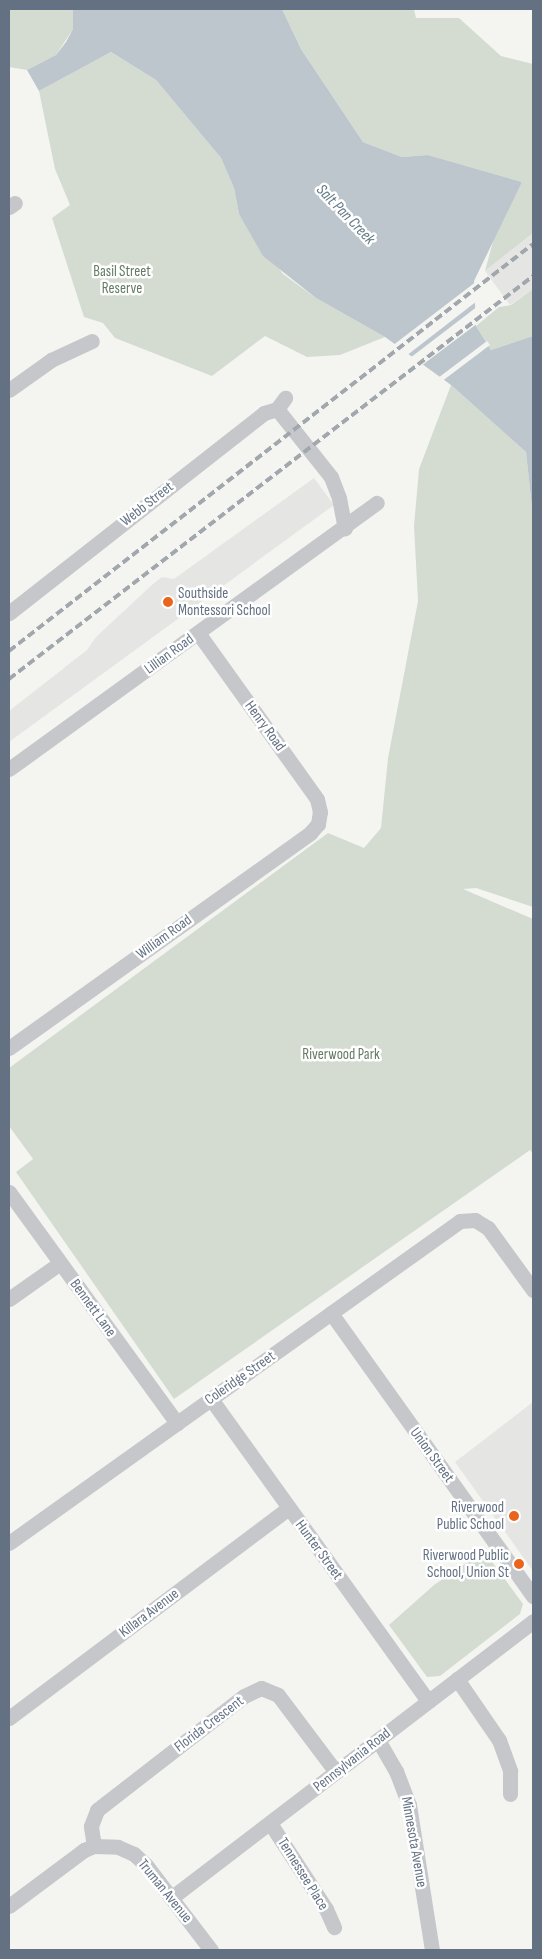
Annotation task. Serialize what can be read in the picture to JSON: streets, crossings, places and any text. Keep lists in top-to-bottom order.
{
  "streets": {
    "street": [
      "Webb Street",
      "Lillian Road",
      "Henry Road",
      "William Road",
      "Bennett Lane",
      "Coleridge Street",
      "Union Street",
      "Hunter Street",
      "Killara Avenue",
      "Florida Crescent",
      "Pennsylvania Road",
      "Minnesota Avenue",
      "Tennessee Place",
      "Truman Avenue"
    ]
  },
  "crossings": [
    ["Webb Street", "Lillian Road"],
    ["Lillian Road", "Henry Road"],
    ["Henry Road", "William Road"],
    ["Bennett Lane", "Coleridge Street"],
    ["Coleridge Street", "Union Street"],
    ["Coleridge Street", "Hunter Street"],
    ["Hunter Street", "Killara Avenue"],
    ["Hunter Street", "Pennsylvania Road"],
    ["Florida Crescent", "Pennsylvania Road"],
    ["Florida Crescent", "Truman Avenue"],
    ["Pennsylvania Road", "Minnesota Avenue"],
    ["Pennsylvania Road", "Tennessee Place"],
    ["Pennsylvania Road", "Truman Avenue"]
  ],
  "water": ["Salt Pan Creek"],
  "parks": ["Basil Street Reserve", "Riverwood Park"],
  "places": ["Southside Montessori School", "Riverwood Public School", "Riverwood Public School, Union St"]
}
